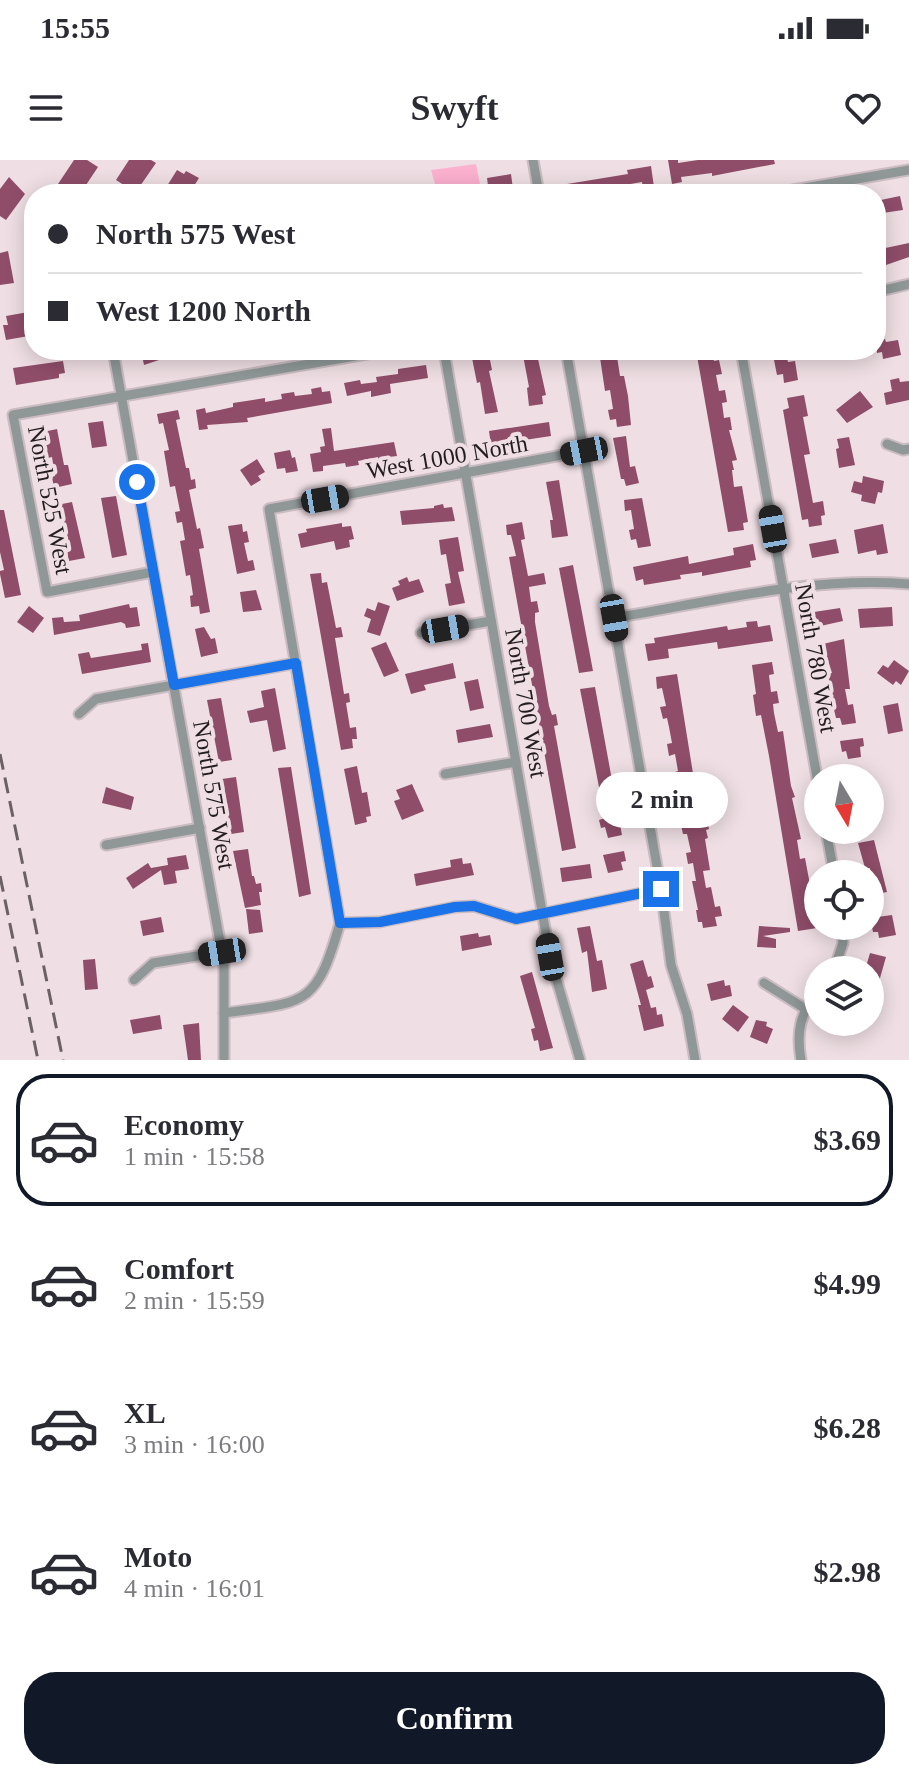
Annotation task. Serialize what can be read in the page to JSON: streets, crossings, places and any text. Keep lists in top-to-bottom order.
{
  "streets": {
    "street": [
      "West 1000 North",
      "North 525 West",
      "North 780 West",
      "North 700 West",
      "North 575 West"
    ]
  },
  "crossings": [
    ["West 1000 North", "North 700 West"],
    ["North 525 West", "North 575 West"]
  ],
  "north": "bottom",
  "page": {
    "status": "15:55",
    "header": "Swyft",
    "banner": ["North 575 West", "West 1200 North"],
    "bubble": "2 min",
    "list": [
      {
        "name": "Economy",
        "note": "1 min · 15:58",
        "value": "$3.69"
      },
      {
        "name": "Comfort",
        "note": "2 min · 15:59",
        "value": "$4.99"
      },
      {
        "name": "XL",
        "note": "3 min · 16:00",
        "value": "$6.28"
      },
      {
        "name": "Moto",
        "note": "4 min · 16:01",
        "value": "$2.98"
      }
    ],
    "buttons": "Confirm"
  }
}
